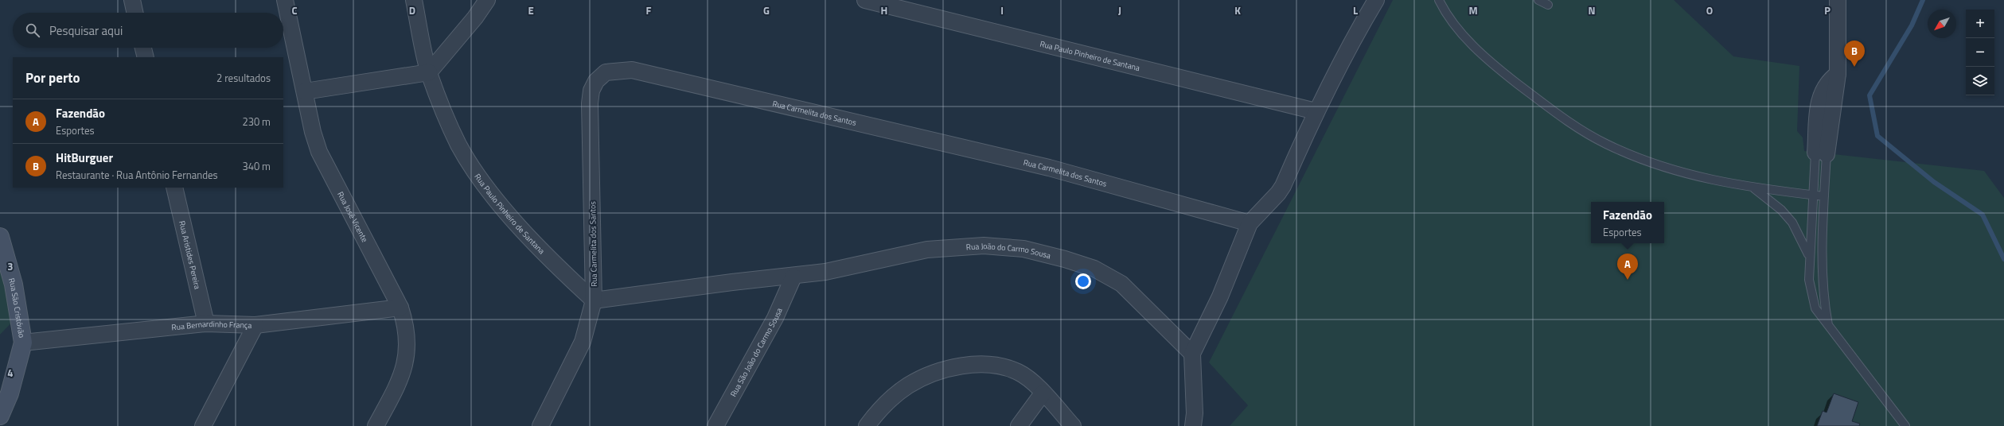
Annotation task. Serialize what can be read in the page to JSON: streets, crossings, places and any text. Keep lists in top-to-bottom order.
{
  "streets": {
    "main road": ["Rua São Cristóvão"],
    "street": [
      "Rua Paulo Pinheiro de Santana",
      "Rua Carmelita dos Santos",
      "Rua José Vicente",
      "Rua João do Carmo Sousa",
      "Rua Aristides Pereira",
      "Rua Bernardinho França",
      "Rua São João do Carmo Sousa"
    ]
  },
  "crossings": [
    ["Rua Paulo Pinheiro de Santana", "Rua Carmelita dos Santos"],
    ["Rua Paulo Pinheiro de Santana", "Rua João do Carmo Sousa"],
    ["Rua Carmelita dos Santos", "Rua João do Carmo Sousa"],
    ["Rua José Vicente", "Rua Bernardinho França"],
    ["Rua João do Carmo Sousa", "Rua São João do Carmo Sousa"],
    ["Rua Aristides Pereira", "Rua Bernardinho França"],
    ["Rua São Cristóvão", "Rua Bernardinho França"]
  ],
  "north": "bottom left",
  "page": {
    "map_buttons": ["+", "−"],
    "search": "Pesquisar aqui",
    "pins": ["B", "A"],
    "heading": ["Por perto", "2 resultados"],
    "list": [
      {
        "mark": "A",
        "name": "Fazendão",
        "note": "Esportes",
        "value": "230 m"
      },
      {
        "mark": "B",
        "name": "HitBurguer",
        "note": "Restaurante · Rua Antônio Fernandes",
        "value": "340 m"
      }
    ],
    "popup": ["Fazendão", "Esportes"]
  },
  "grid": {
    "columns": [
      "C",
      "D",
      "E",
      "F",
      "G",
      "H",
      "I",
      "J",
      "K",
      "L",
      "M",
      "N",
      "O",
      "P"
    ],
    "rows": ["3", "4"]
  }
}
